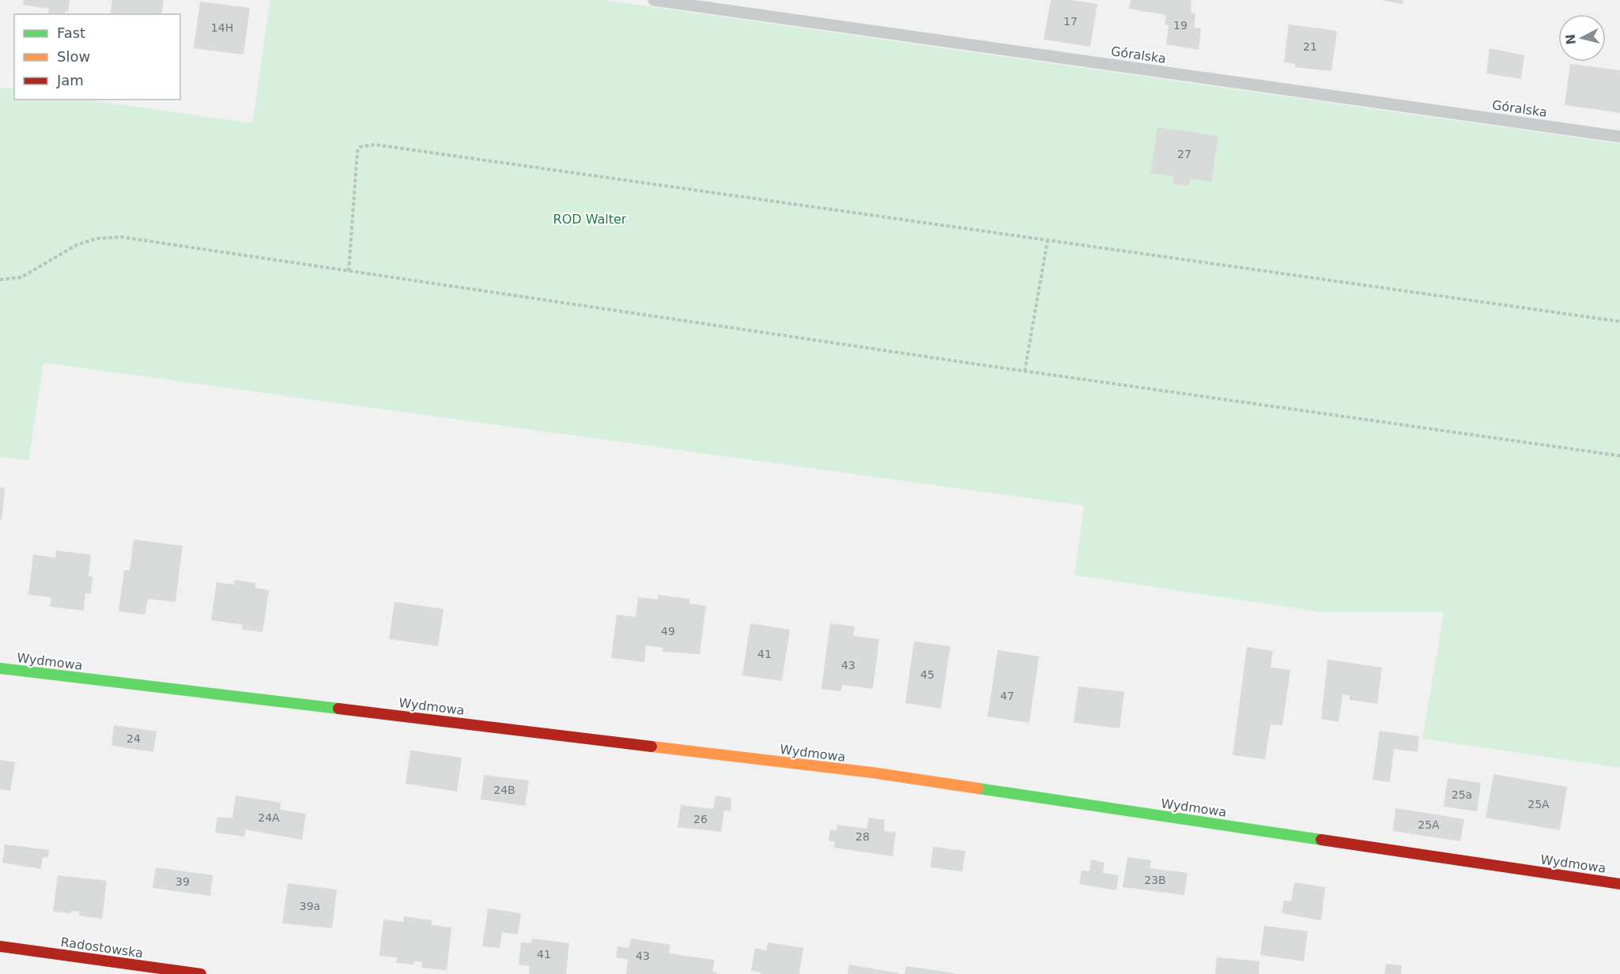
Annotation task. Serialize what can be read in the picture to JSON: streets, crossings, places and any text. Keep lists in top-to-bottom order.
{
  "streets": {
    "street": ["Wydmowa", "Radostowska"],
    "lane": ["Góralska"]
  },
  "parks": ["ROD Walter"],
  "house_numbers": [
    "17",
    "19",
    "14H",
    "21",
    "27",
    "49",
    "41",
    "43",
    "45",
    "47",
    "24",
    "24B",
    "25a",
    "25A",
    "24A",
    "26",
    "25A",
    "28",
    "23B",
    "39",
    "39a",
    "41",
    "43"
  ],
  "legend": ["Fast", "Slow", "Jam"],
  "north": "left"
}
